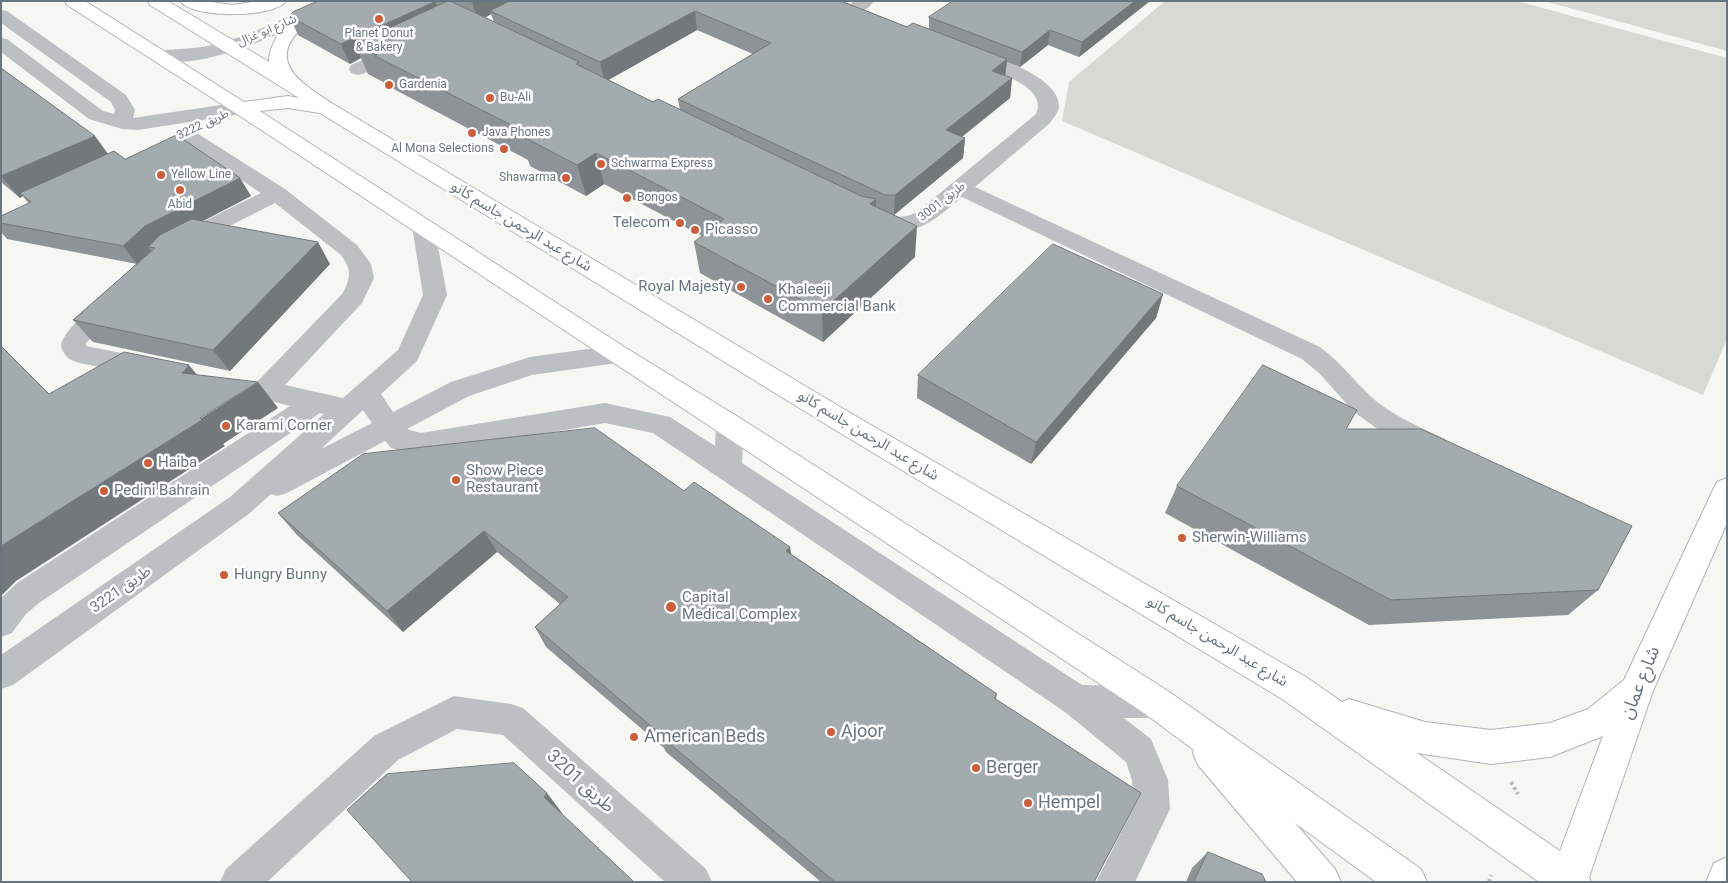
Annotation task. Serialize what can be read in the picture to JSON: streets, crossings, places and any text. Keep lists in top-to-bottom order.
{
  "streets": {
    "main road": ["شارع عبد الرحمن جاسم كانو", "شارع عمان"],
    "street": [
      "شارع ابو غزال",
      "طريق 3222",
      "طريق 3001",
      "طريق 3221",
      "طريق 3201"
    ]
  },
  "crossings": [
    ["شارع ابو غزال", "شارع عبد الرحمن جاسم كانو"],
    ["شارع عبد الرحمن جاسم كانو", "شارع عمان"]
  ],
  "places": [
    "Planet Donut & Bakery",
    "Gardenia",
    "Bu-Ali",
    "Java Phones",
    "Al Mona Selections",
    "Schwarma Express",
    "Yellow Line",
    "Shawarma",
    "Abid",
    "Bongos",
    "Telecom",
    "Picasso",
    "Royal Majesty",
    "Khaleeji Commercial Bank",
    "Karami Corner",
    "Haiba",
    "Show Piece Restaurant",
    "Pedini Bahrain",
    "Sherwin-Williams",
    "Hungry Bunny",
    "Capital Medical Complex",
    "Ajoor",
    "American Beds",
    "Berger",
    "Hempel"
  ]
}
